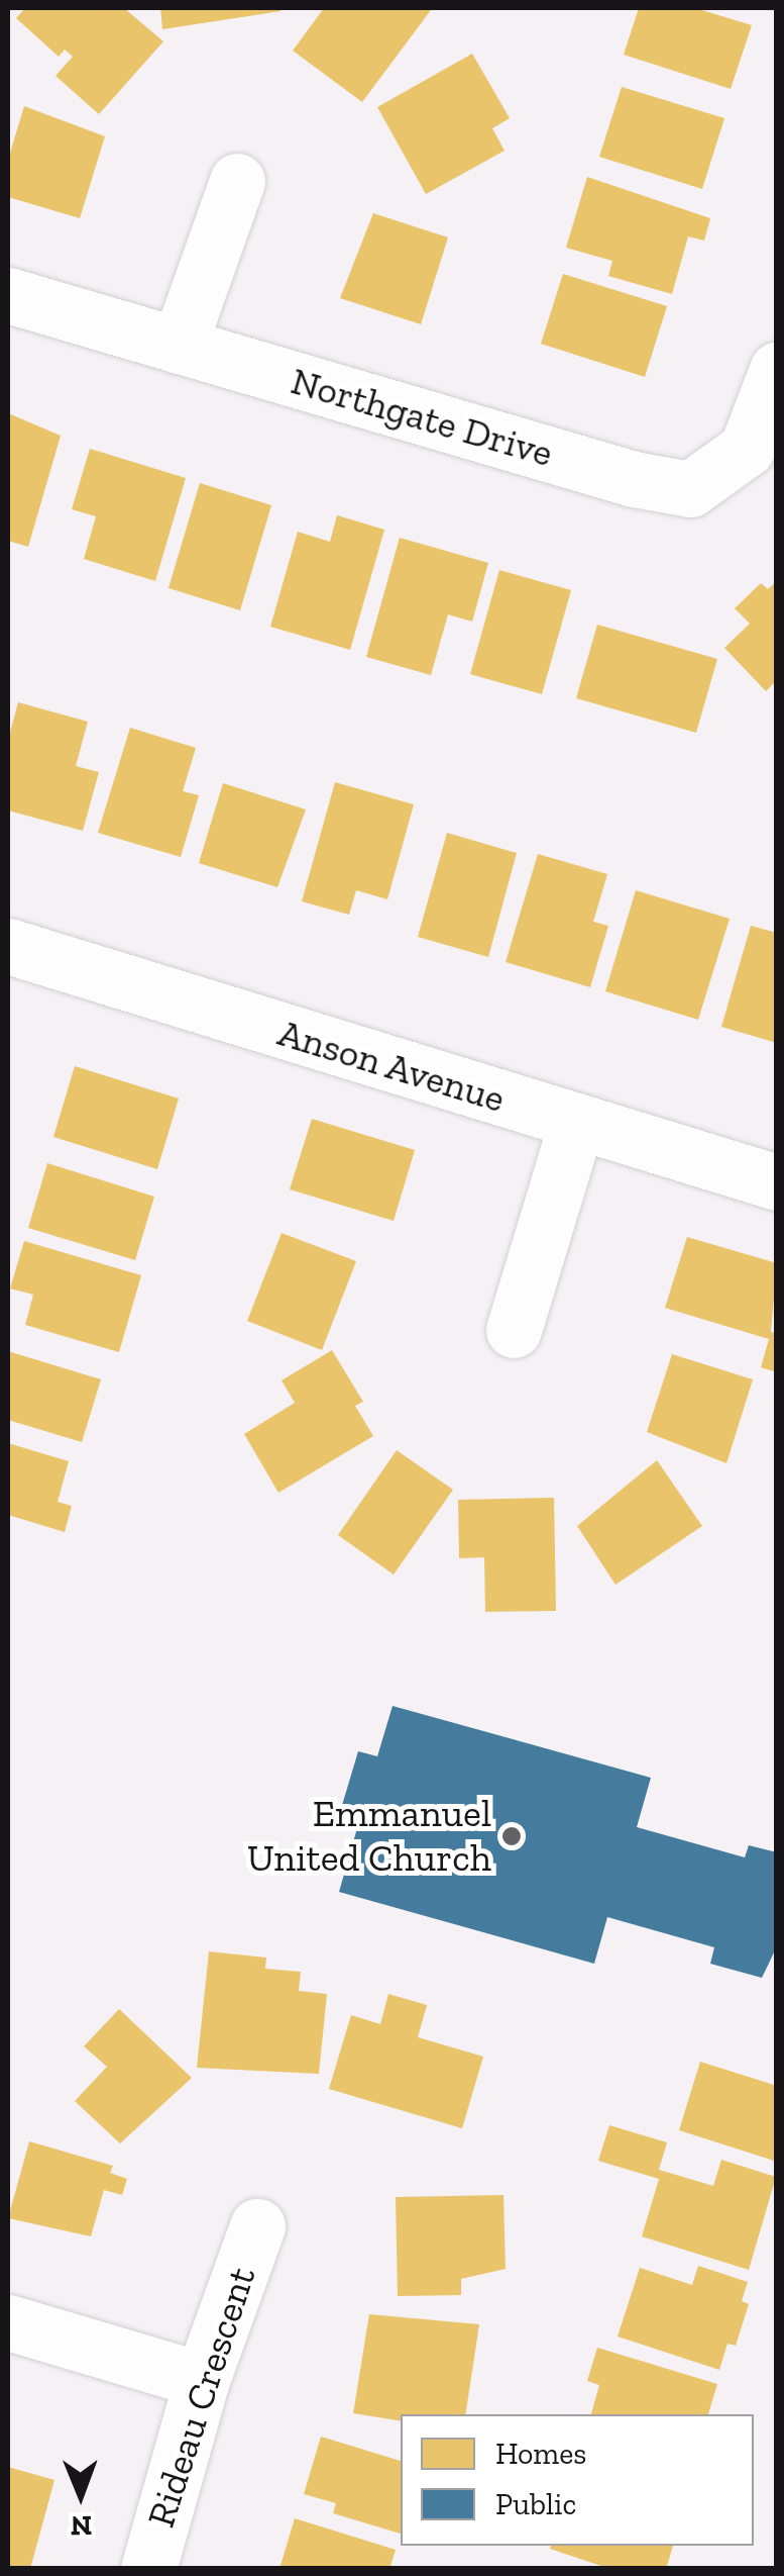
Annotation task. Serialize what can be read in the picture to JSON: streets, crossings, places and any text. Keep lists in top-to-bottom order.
{
  "streets": {
    "street": ["Northgate Drive", "Anson Avenue", "Rideau Crescent"]
  },
  "places": ["Emmanuel United Church"],
  "legend": ["Homes", "Public"],
  "north": "bottom"
}
